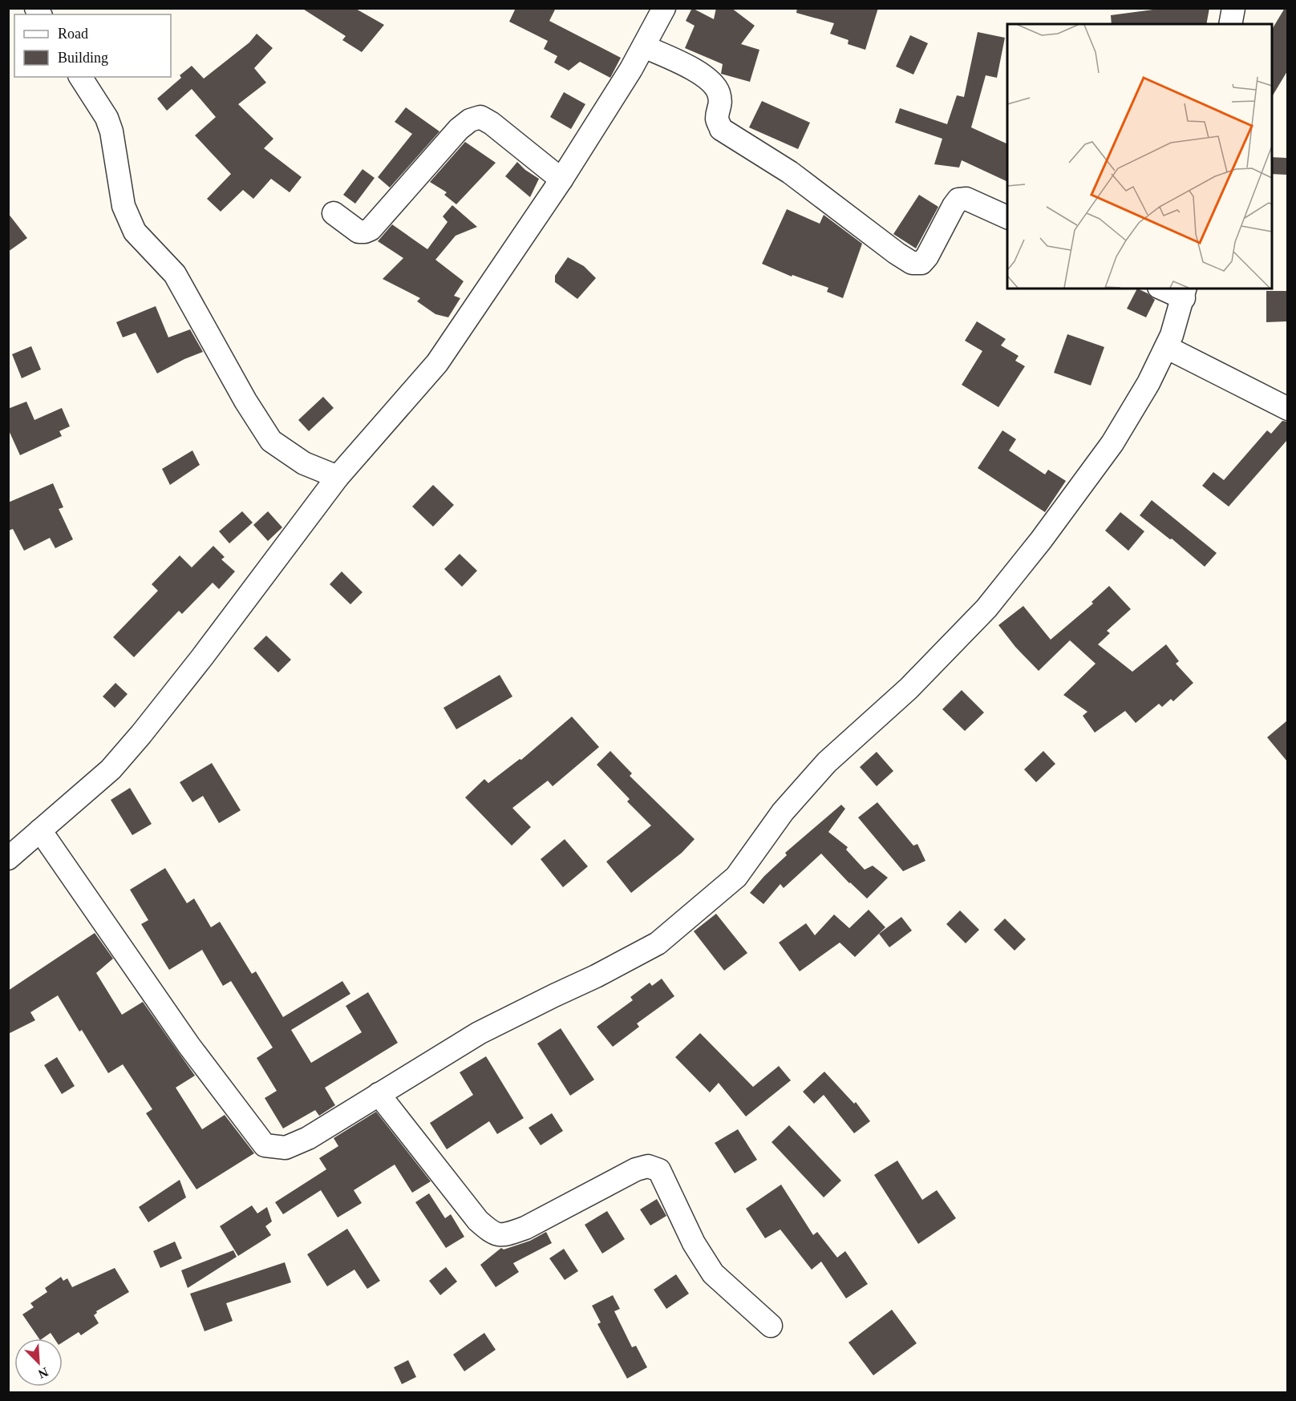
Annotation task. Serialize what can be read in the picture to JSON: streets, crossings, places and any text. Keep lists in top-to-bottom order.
{
  "legend": ["Road", "Building"],
  "north": "bottom right"
}
